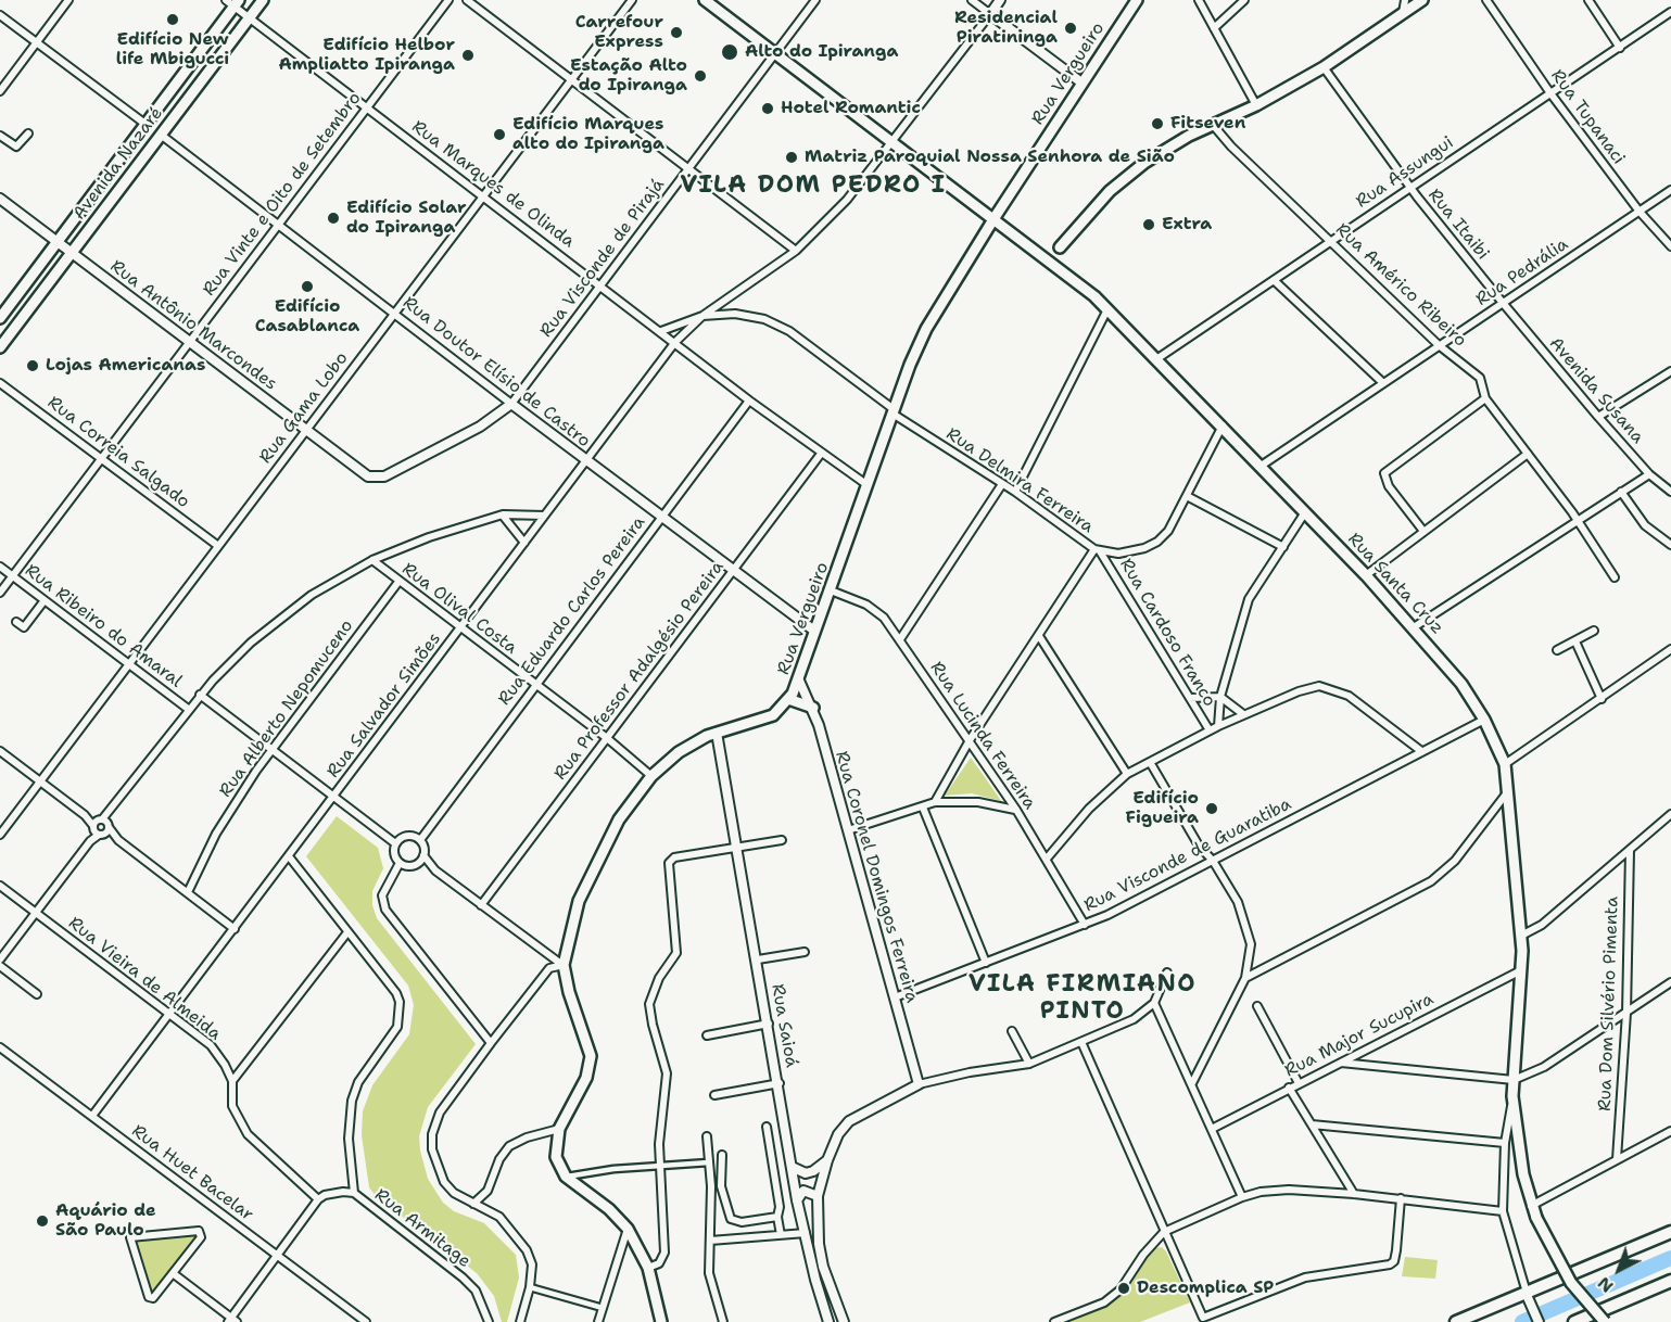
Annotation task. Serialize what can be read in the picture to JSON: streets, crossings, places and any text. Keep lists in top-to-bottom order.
{
  "streets": {
    "main road": ["Rua Vergueiro", "Avenida Nazaré", "Rua Santa Cruz"],
    "street": [
      "Rua Tupanaci",
      "Rua Assungui",
      "Rua Marques de Olinda",
      "Rua Vinte e Oito de Setembro",
      "Rua Itaibi",
      "Rua Visconde de Pirajá",
      "Rua Pedrália",
      "Rua Américo Ribeiro",
      "Rua Antônio Marcondes",
      "Rua Doutor Elísio de Castro",
      "Avenida Susana",
      "Rua Gama Lobo",
      "Rua Correia Salgado",
      "Rua Delmira Ferreira",
      "Rua Olival Costa",
      "Rua Eduardo Carlos Pereira",
      "Rua Ribeiro do Amaral",
      "Rua Cardoso Franco",
      "Rua Professor Adalgésio Pereira",
      "Rua Salvador Simões",
      "Rua Alberto Nepomuceno",
      "Rua Lucinda Ferreira",
      "Rua Visconde de Guaratiba",
      "Rua Coronel Domingos Ferreira",
      "Rua Vieira de Almeida",
      "Rua Dom Silvério Pimenta",
      "Rua Saioá",
      "Rua Major Sucupira",
      "Rua Huet Bacelar",
      "Rua Armitage"
    ]
  },
  "crossings": [
    ["Rua Vergueiro", "Rua Marques de Olinda"],
    ["Rua Vergueiro", "Rua Doutor Elísio de Castro"],
    ["Rua Vergueiro", "Rua Delmira Ferreira"],
    ["Rua Vergueiro", "Rua Santa Cruz"],
    ["Rua Vergueiro", "Rua Olival Costa"],
    ["Rua Vergueiro", "Rua Lucinda Ferreira"],
    ["Rua Vergueiro", "Rua Coronel Domingos Ferreira"],
    ["Rua Vergueiro", "Rua Saioá"],
    ["Rua Tupanaci", "Rua Assungui"],
    ["Rua Tupanaci", "Rua Pedrália"],
    ["Avenida Nazaré", "Rua Marques de Olinda"],
    ["Avenida Nazaré", "Rua Antônio Marcondes"],
    ["Avenida Nazaré", "Rua Doutor Elísio de Castro"],
    ["Rua Assungui", "Rua Itaibi"],
    ["Rua Assungui", "Rua Américo Ribeiro"],
    ["Rua Assungui", "Rua Santa Cruz"],
    ["Rua Marques de Olinda", "Rua Vinte e Oito de Setembro"],
    ["Rua Marques de Olinda", "Rua Visconde de Pirajá"],
    ["Rua Marques de Olinda", "Rua Gama Lobo"],
    ["Rua Marques de Olinda", "Rua Eduardo Carlos Pereira"],
    ["Rua Marques de Olinda", "Rua Professor Adalgésio Pereira"],
    ["Rua Marques de Olinda", "Rua Salvador Simões"],
    ["Rua Vinte e Oito de Setembro", "Rua Antônio Marcondes"],
    ["Rua Vinte e Oito de Setembro", "Rua Doutor Elísio de Castro"],
    ["Rua Vinte e Oito de Setembro", "Rua Correia Salgado"],
    ["Rua Vinte e Oito de Setembro", "Rua Ribeiro do Amaral"],
    ["Rua Itaibi", "Rua Pedrália"],
    ["Rua Itaibi", "Avenida Susana"],
    ["Rua Visconde de Pirajá", "Rua Antônio Marcondes"],
    ["Rua Visconde de Pirajá", "Rua Doutor Elísio de Castro"],
    ["Rua Visconde de Pirajá", "Rua Santa Cruz"],
    ["Rua Pedrália", "Rua Américo Ribeiro"],
    ["Rua Pedrália", "Avenida Susana"],
    ["Rua Pedrália", "Rua Santa Cruz"],
    ["Rua Antônio Marcondes", "Rua Gama Lobo"],
    ["Rua Doutor Elísio de Castro", "Rua Gama Lobo"],
    ["Rua Doutor Elísio de Castro", "Rua Eduardo Carlos Pereira"],
    ["Rua Doutor Elísio de Castro", "Rua Professor Adalgésio Pereira"],
    ["Rua Doutor Elísio de Castro", "Rua Salvador Simões"],
    ["Rua Gama Lobo", "Rua Correia Salgado"],
    ["Rua Gama Lobo", "Rua Ribeiro do Amaral"],
    ["Rua Delmira Ferreira", "Rua Santa Cruz"],
    ["Rua Delmira Ferreira", "Rua Cardoso Franco"],
    ["Rua Delmira Ferreira", "Rua Salvador Simões"],
    ["Rua Santa Cruz", "Rua Salvador Simões"],
    ["Rua Santa Cruz", "Rua Visconde de Guaratiba"],
    ["Rua Santa Cruz", "Rua Major Sucupira"],
    ["Rua Olival Costa", "Rua Eduardo Carlos Pereira"],
    ["Rua Olival Costa", "Rua Professor Adalgésio Pereira"],
    ["Rua Olival Costa", "Rua Salvador Simões"],
    ["Rua Olival Costa", "Rua Alberto Nepomuceno"],
    ["Rua Salvador Simões", "Rua Vieira de Almeida"],
    ["Rua Salvador Simões", "Rua Huet Bacelar"],
    ["Rua Salvador Simões", "Rua Armitage"],
    ["Rua Lucinda Ferreira", "Rua Visconde de Guaratiba"],
    ["Rua Visconde de Guaratiba", "Rua Coronel Domingos Ferreira"]
  ],
  "districts": ["VILA DOM PEDRO I", "VILA FIRMIANO PINTO"],
  "places": [
    "Edifício New life Mbigucci",
    "Residencial Piratininga",
    "Carrefour Express",
    "Alto do Ipiranga",
    "Edifício Helbor Ampliatto Ipiranga",
    "Estação Alto do Ipiranga",
    "Hotel Romantic",
    "Fitseven",
    "Edifício Marques alto do Ipiranga",
    "Matriz Paroquial Nossa Senhora de Sião",
    "Edifício Solar do Ipiranga",
    "Extra",
    "Edifício Casablanca",
    "Lojas Americanas",
    "Edifício Figueira",
    "Aquário de São Paulo",
    "Descomplica SP"
  ],
  "north": "bottom left"
}
